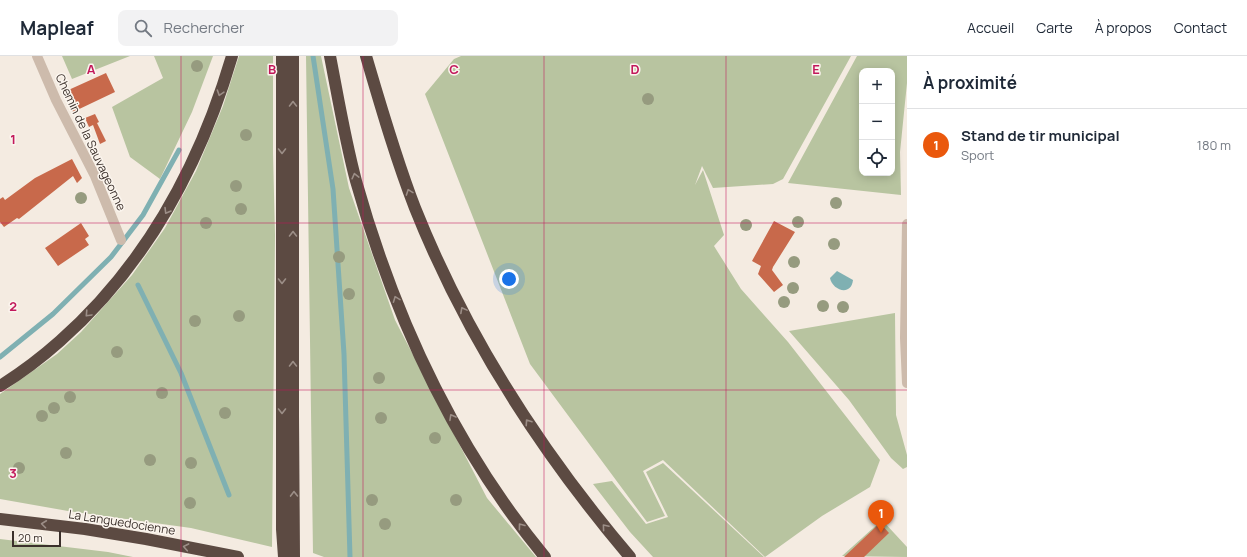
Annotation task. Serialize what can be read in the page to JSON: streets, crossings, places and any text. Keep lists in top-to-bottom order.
{
  "streets": {
    "highway": ["La Languedocienne"],
    "street": ["Chemin de la Sauvageonne"]
  },
  "one_way": ["La Languedocienne"],
  "scale_bar": "20 m",
  "page": {
    "header": "Mapleaf",
    "search": "Rechercher",
    "nav": [
      "Accueil",
      "Carte",
      "À propos",
      "Contact"
    ],
    "heading": "À proximité",
    "map_buttons": ["+", "−"],
    "list": [
      {
        "mark": "1",
        "name": "Stand de tir municipal",
        "note": "Sport",
        "value": "180 m"
      }
    ],
    "pins": "1",
    "scale": "20 m"
  },
  "grid": {
    "columns": [
      "A",
      "B",
      "C",
      "D",
      "E"
    ],
    "rows": ["1", "2", "3"]
  }
}
